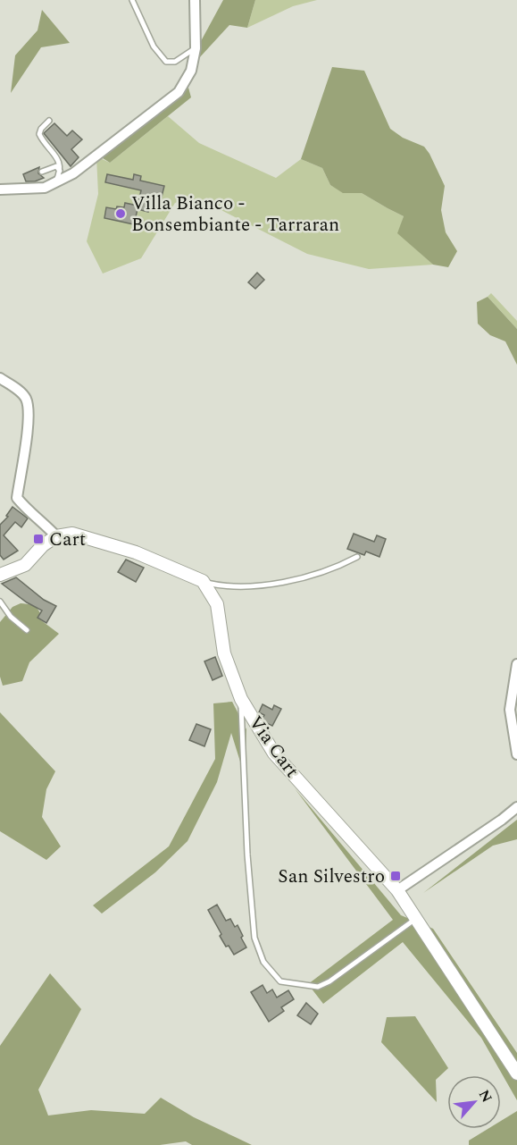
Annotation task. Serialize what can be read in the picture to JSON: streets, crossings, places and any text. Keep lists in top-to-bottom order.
{
  "streets": {
    "street": ["Via Cart"]
  },
  "places": {
    "other": ["Villa Bianco - Bonsembiante - Tarraran"],
    "transit": ["Cart", "San Silvestro"]
  },
  "north": "top right"
}
